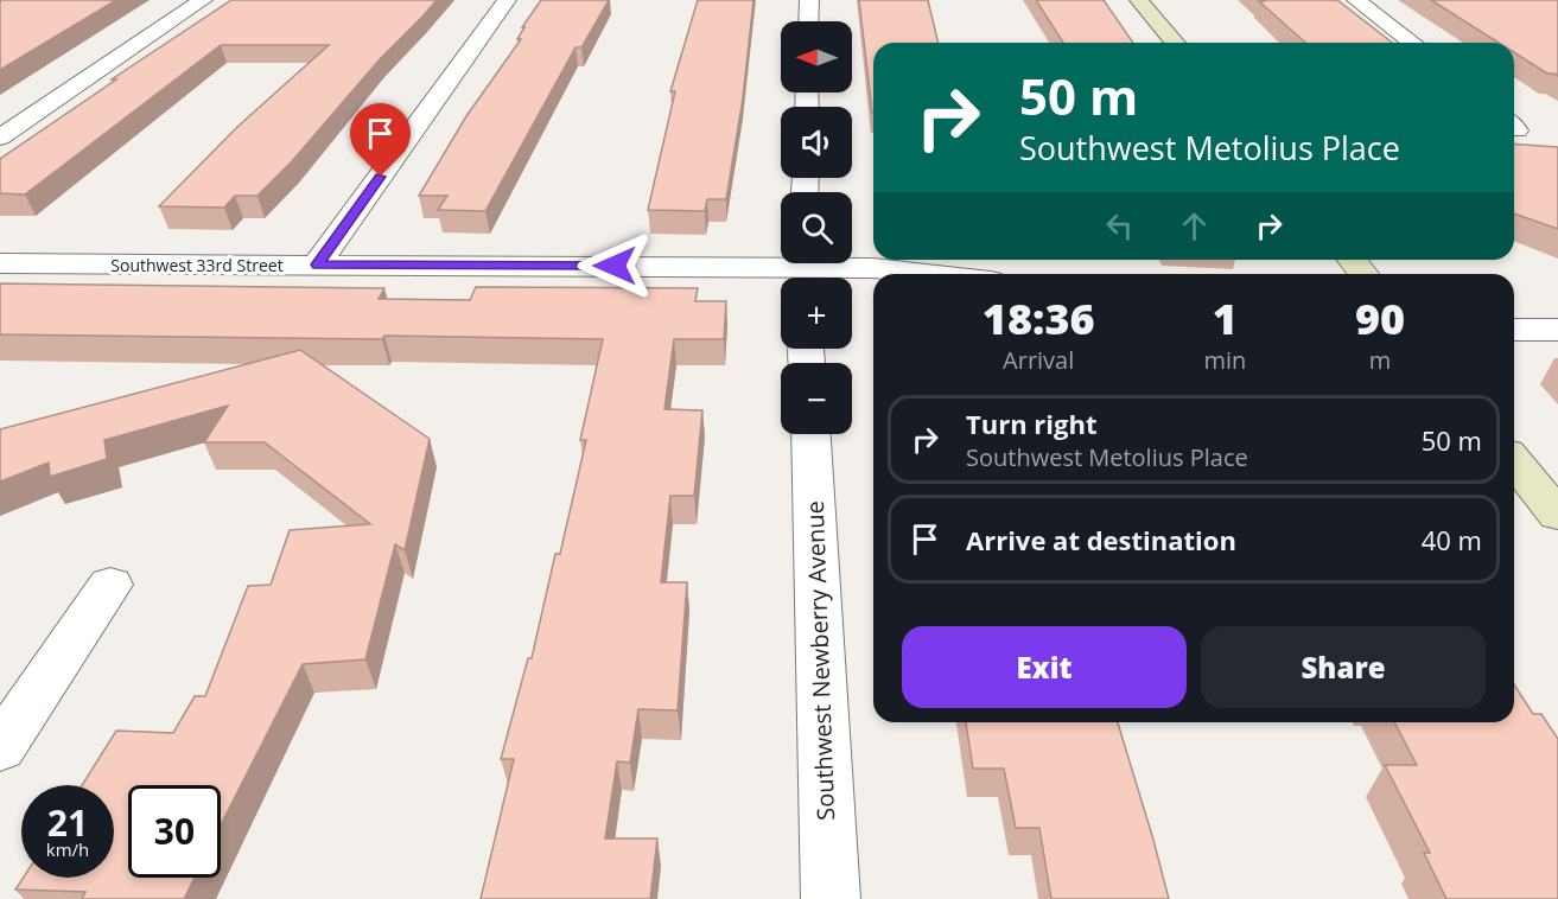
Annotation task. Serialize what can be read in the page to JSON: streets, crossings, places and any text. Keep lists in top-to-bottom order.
{
  "streets": {
    "street": ["Southwest 33rd Street", "Southwest Newberry Avenue"]
  },
  "north": "left",
  "page": {
    "map_buttons": ["+", "−"],
    "turn": ["50 m", "Southwest Metolius Place"],
    "eta": [
      "18:36",
      "Arrival",
      "1",
      "min",
      "90",
      "m"
    ],
    "list": [
      {
        "name": "Turn right",
        "note": "Southwest Metolius Place",
        "value": "50 m"
      },
      {
        "name": "Arrive at destination",
        "value": "40 m"
      }
    ],
    "buttons": ["Exit", "Share"],
    "speed": "21 km/h",
    "limit": "30"
  }
}
